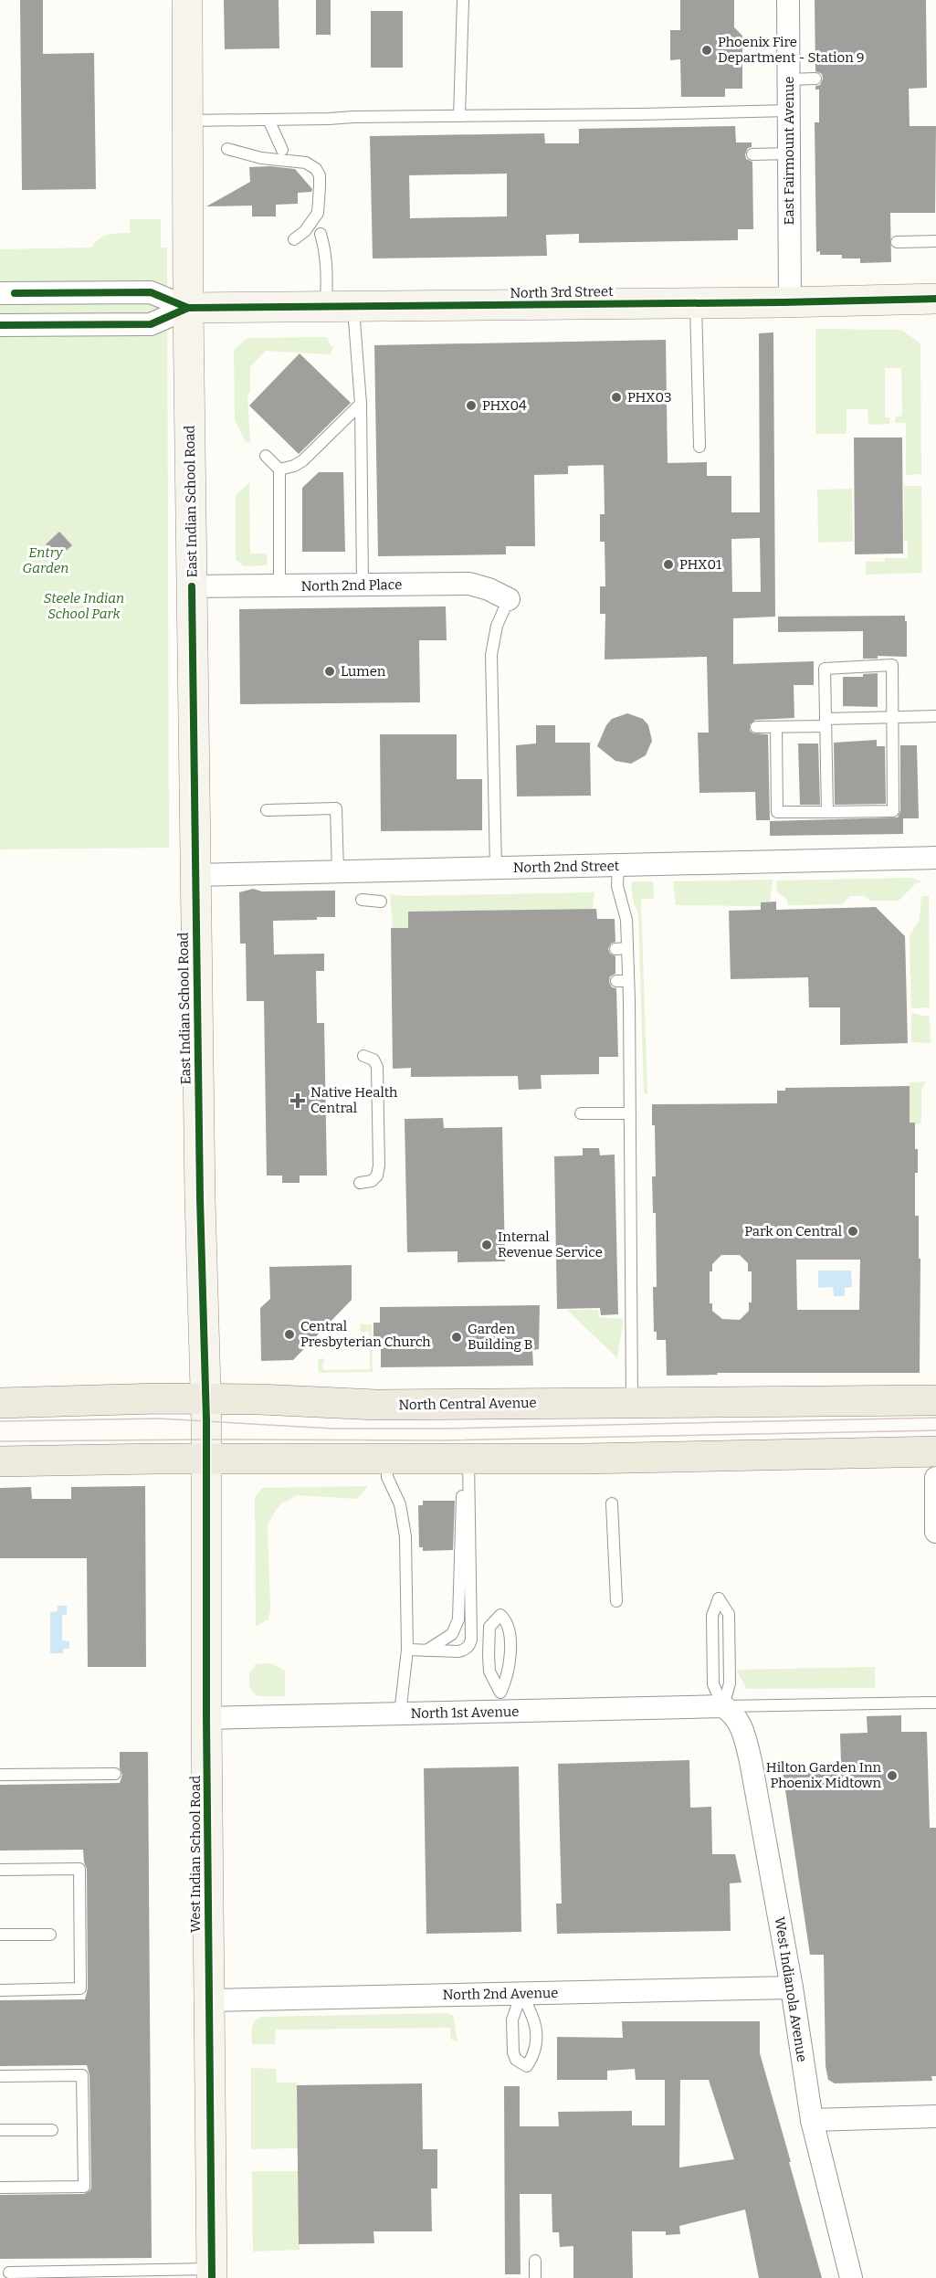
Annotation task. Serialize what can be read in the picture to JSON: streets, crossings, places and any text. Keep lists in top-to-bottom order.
{
  "streets": {
    "main road": [
      "North 3rd Street",
      "East Indian School Road",
      "North Central Avenue",
      "West Indian School Road"
    ],
    "street": [
      "East Fairmount Avenue",
      "North 2nd Place",
      "North 2nd Street",
      "North 1st Avenue",
      "West Indianola Avenue",
      "North 2nd Avenue"
    ]
  },
  "crossings": [
    ["East Fairmount Avenue", "North 3rd Street"],
    ["North 3rd Street", "East Indian School Road"],
    ["East Indian School Road", "North 2nd Place"],
    ["East Indian School Road", "North 2nd Street"],
    ["East Indian School Road", "North Central Avenue"],
    ["East Indian School Road", "West Indian School Road"],
    ["North 1st Avenue", "West Indian School Road"],
    ["North 1st Avenue", "West Indianola Avenue"],
    ["West Indian School Road", "North 2nd Avenue"],
    ["West Indianola Avenue", "North 2nd Avenue"]
  ],
  "parks": ["Entry Garden", "Steele Indian School Park"],
  "places": {
    "other": [
      "Phoenix Fire Department - Station 9",
      "PHX03",
      "PHX04",
      "PHX01",
      "Lumen",
      "Park on Central",
      "Internal Revenue Service",
      "Central Presbyterian Church",
      "Garden Building B",
      "Hilton Garden Inn Phoenix Midtown"
    ],
    "health": ["Native Health Central"]
  }
}
